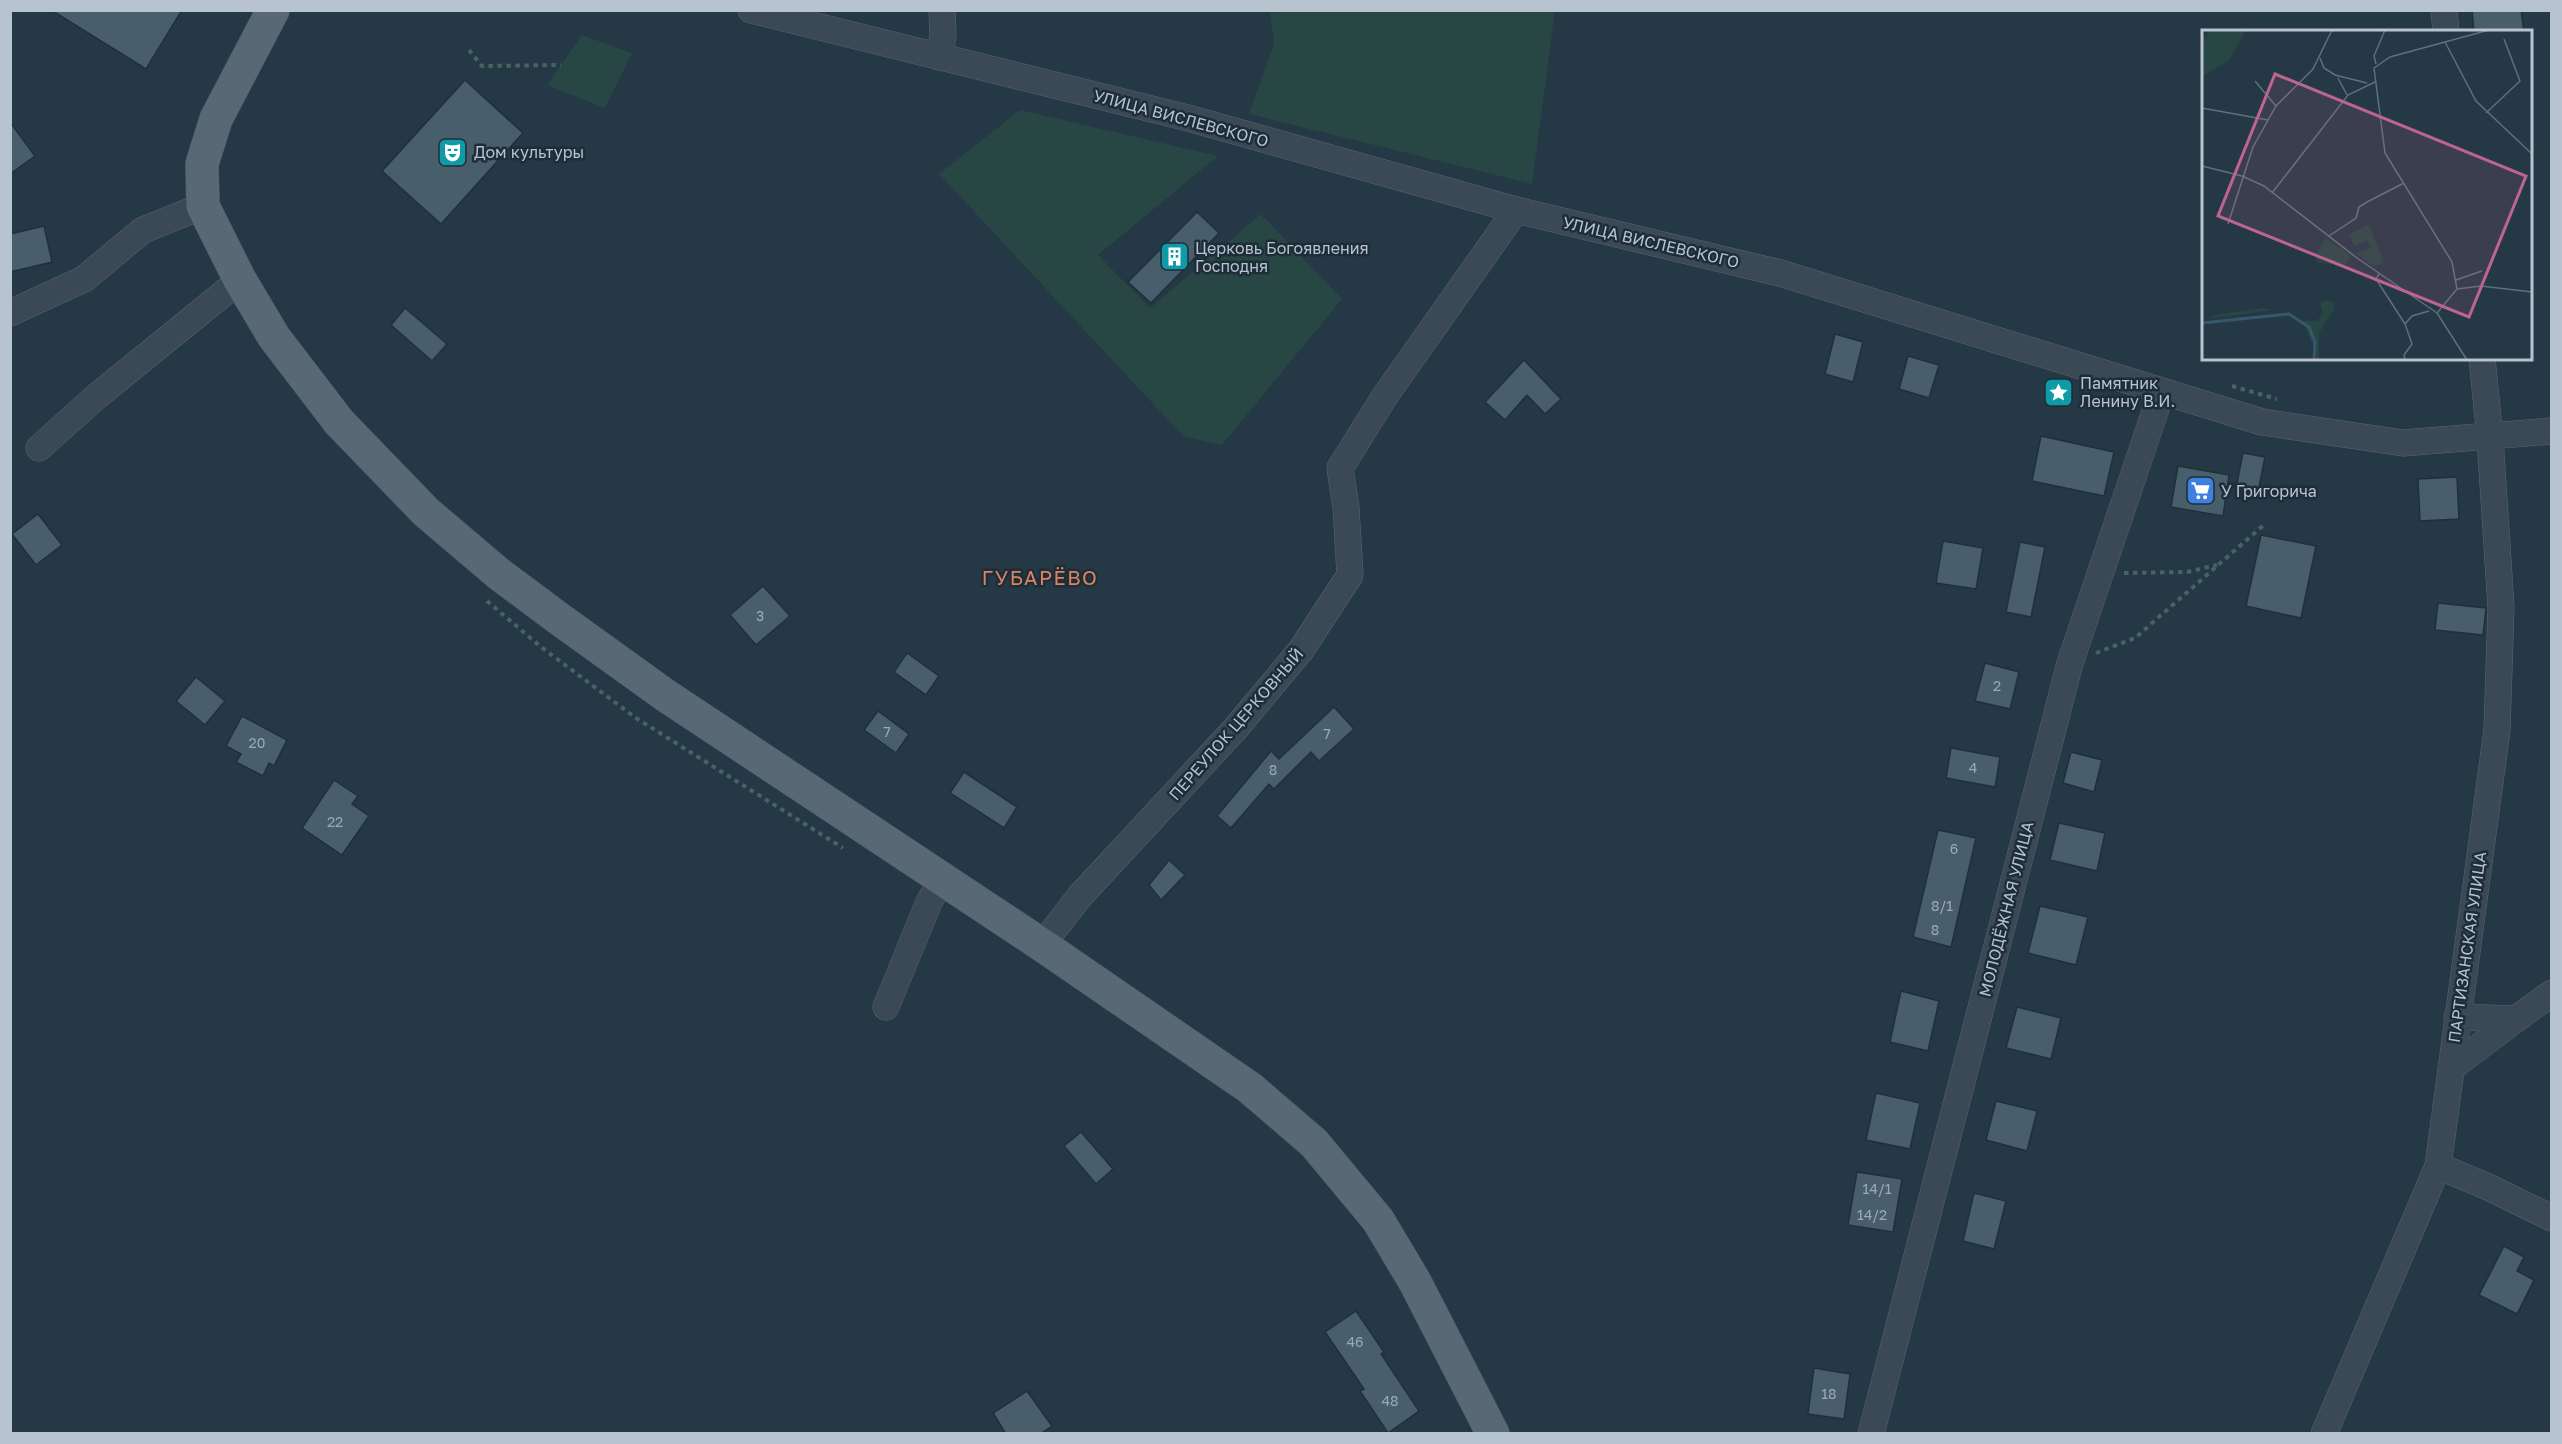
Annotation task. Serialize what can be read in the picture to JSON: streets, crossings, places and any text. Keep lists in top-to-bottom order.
{
  "streets": {
    "street": [
      "УЛИЦА ВИСЛЕВСКОГО",
      "ПЕРЕУЛОК ЦЕРКОВНЫЙ",
      "МОЛОДЁЖНАЯ УЛИЦА",
      "ПАРТИЗАНСКАЯ УЛИЦА"
    ]
  },
  "crossings": [
    ["УЛИЦА ВИСЛЕВСКОГО", "ПЕРЕУЛОК ЦЕРКОВНЫЙ"],
    ["УЛИЦА ВИСЛЕВСКОГО", "МОЛОДЁЖНАЯ УЛИЦА"],
    ["УЛИЦА ВИСЛЕВСКОГО", "ПАРТИЗАНСКАЯ УЛИЦА"]
  ],
  "districts": ["ГУБАРЁВО"],
  "places": {
    "theatre": ["Дом культуры"],
    "building": ["Церковь Богоявления Господня"],
    "place": ["Памятник Ленину В.И."],
    "supermarket": ["У Григорича"]
  },
  "house_numbers": [
    "3",
    "2",
    "7",
    "7",
    "20",
    "4",
    "8",
    "22",
    "6",
    "8/1",
    "8",
    "14/1",
    "14/2",
    "46",
    "18",
    "48"
  ]
}
